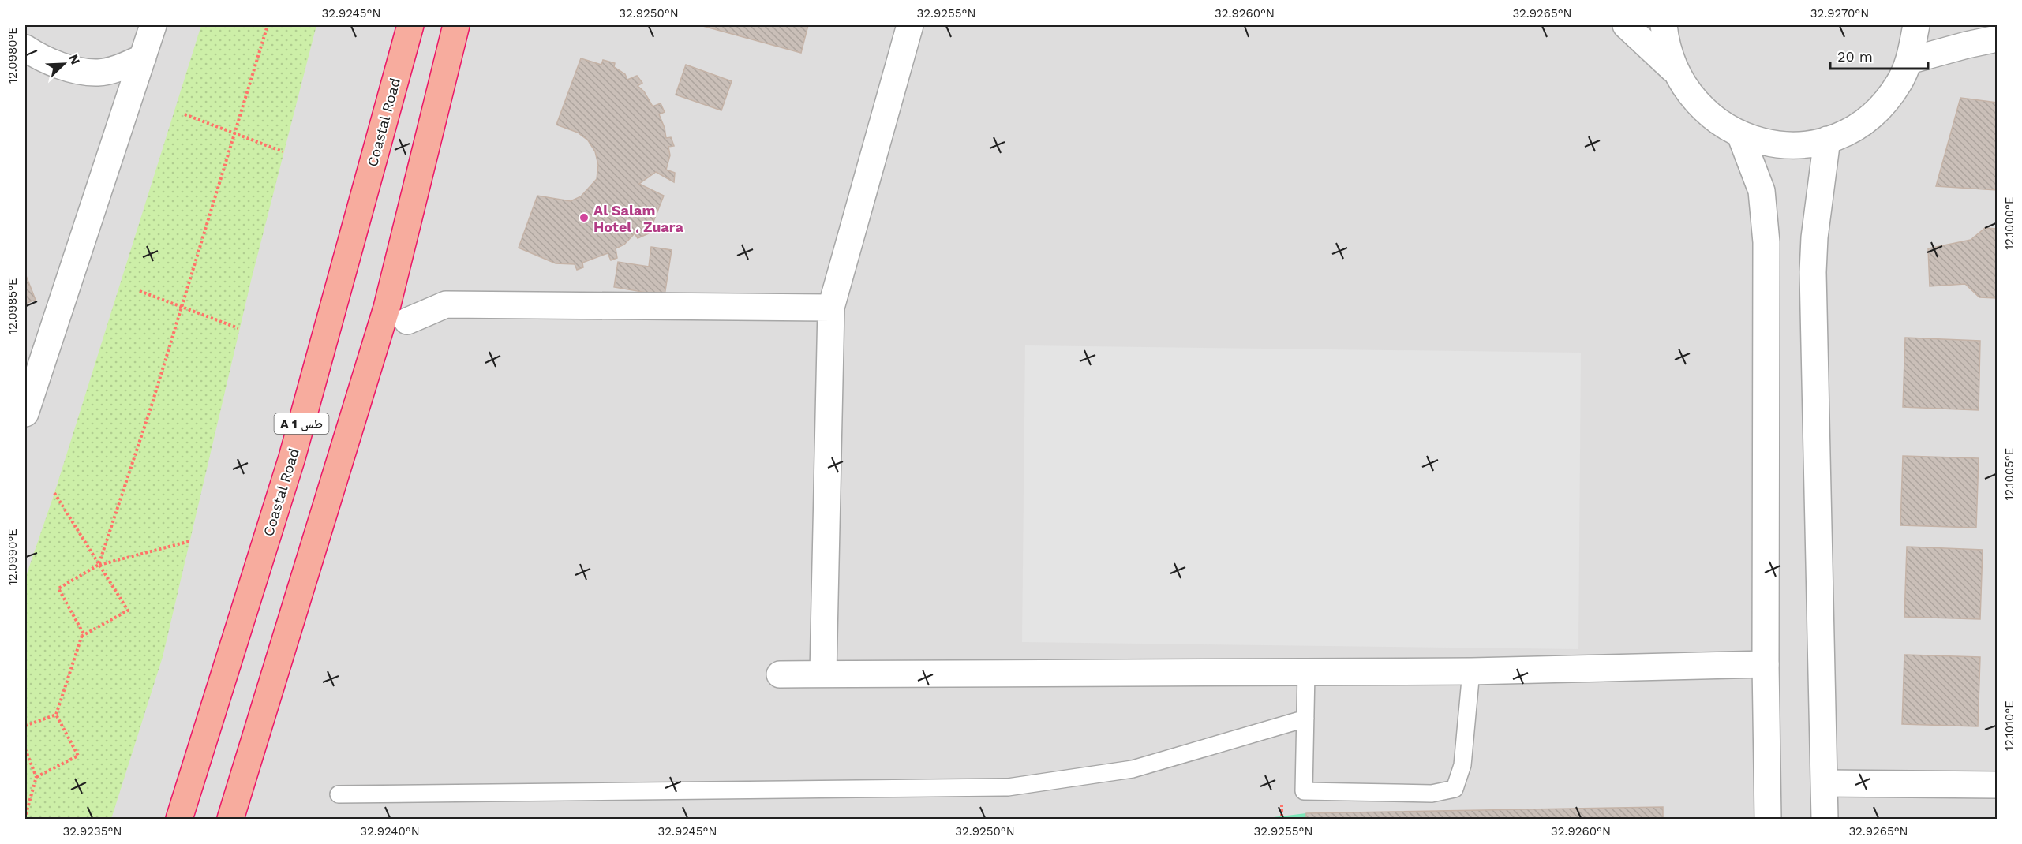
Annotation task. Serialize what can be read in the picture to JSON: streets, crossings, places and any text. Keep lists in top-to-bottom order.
{
  "streets": {
    "highway": ["Coastal Road", "A 1 طس"]
  },
  "places": ["Al Salam Hotel ، Zuara"],
  "scale_bar": "20 m",
  "north": "top right",
  "coordinates": [
    "32.9245°N",
    "32.9250°N",
    "32.9255°N",
    "32.9260°N",
    "32.9265°N",
    "32.9270°N",
    "12.0980°E",
    "12.1000°E",
    "12.0985°E",
    "12.1005°E",
    "12.0990°E",
    "12.1010°E",
    "32.9235°N",
    "32.9240°N"
  ]
}
